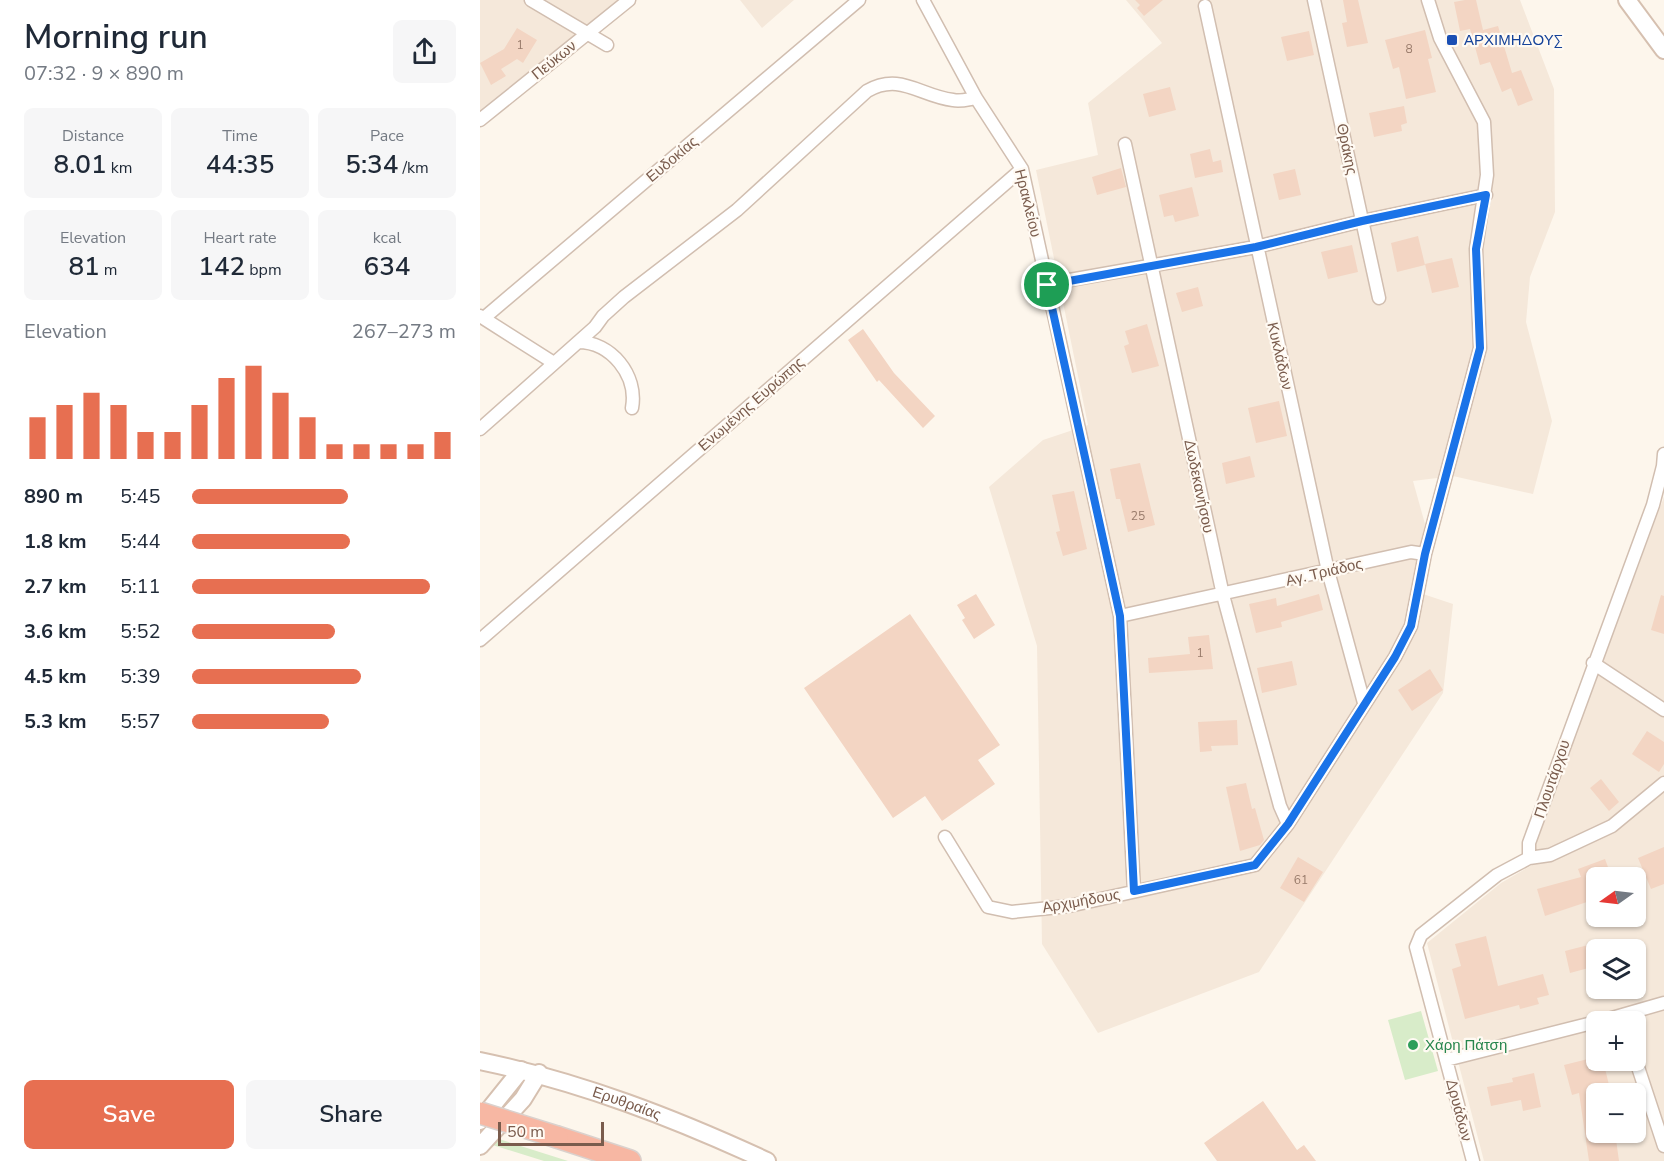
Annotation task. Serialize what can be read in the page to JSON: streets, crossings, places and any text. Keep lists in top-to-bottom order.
{
  "streets": {
    "main road": ["Ερυθραίας"],
    "street": [
      "Πεύκων",
      "Θράκης",
      "Ευδοκίας",
      "Ηρακλείου",
      "Κυκλάδων",
      "Ενωμένης Ευρώπης",
      "Δωδεκανήσου",
      "Αγ. Τριάδος",
      "Πλουτάρχου",
      "Αρχιμήδους",
      "Δρυάδων"
    ]
  },
  "crossings": [
    ["Ηρακλείου", "Ενωμένης Ευρώπης"],
    ["Ηρακλείου", "Αγ. Τριάδος"],
    ["Ηρακλείου", "Αρχιμήδους"],
    ["Κυκλάδων", "Αγ. Τριάδος"],
    ["Κυκλάδων", "Αρχιμήδους"],
    ["Δωδεκανήσου", "Αγ. Τριάδος"],
    ["Δωδεκανήσου", "Αρχιμήδους"],
    ["Αγ. Τριάδος", "Αρχιμήδους"]
  ],
  "places": {
    "transit": ["ΑΡΧΙΜΗΔΟΥΣ"],
    "other": ["Χάρη Πάτση"]
  },
  "house_numbers": [
    "1",
    "8",
    "25",
    "1",
    "61"
  ],
  "scale_bar": "50 m",
  "north": "left",
  "page": {
    "heading": ["Morning run", "07:32 · 9 × 890 m"],
    "stats": [
      ["Distance", "8.01 km"],
      ["Time", "44:35"],
      ["Pace", "5:34 /km"],
      ["Elevation", "81 m"],
      ["Heart rate", "142 bpm"],
      ["kcal", "634"]
    ],
    "chart": ["Elevation", "267–273 m"],
    "list": [
      {
        "name": "890 m",
        "note": "5:45"
      },
      {
        "name": "1.8 km",
        "note": "5:44"
      },
      {
        "name": "2.7 km",
        "note": "5:11"
      },
      {
        "name": "3.6 km",
        "note": "5:52"
      },
      {
        "name": "4.5 km",
        "note": "5:39"
      },
      {
        "name": "5.3 km",
        "note": "5:57"
      }
    ],
    "map_buttons": ["+", "−"],
    "buttons": ["Save", "Share"],
    "scale": "50 m"
  }
}
